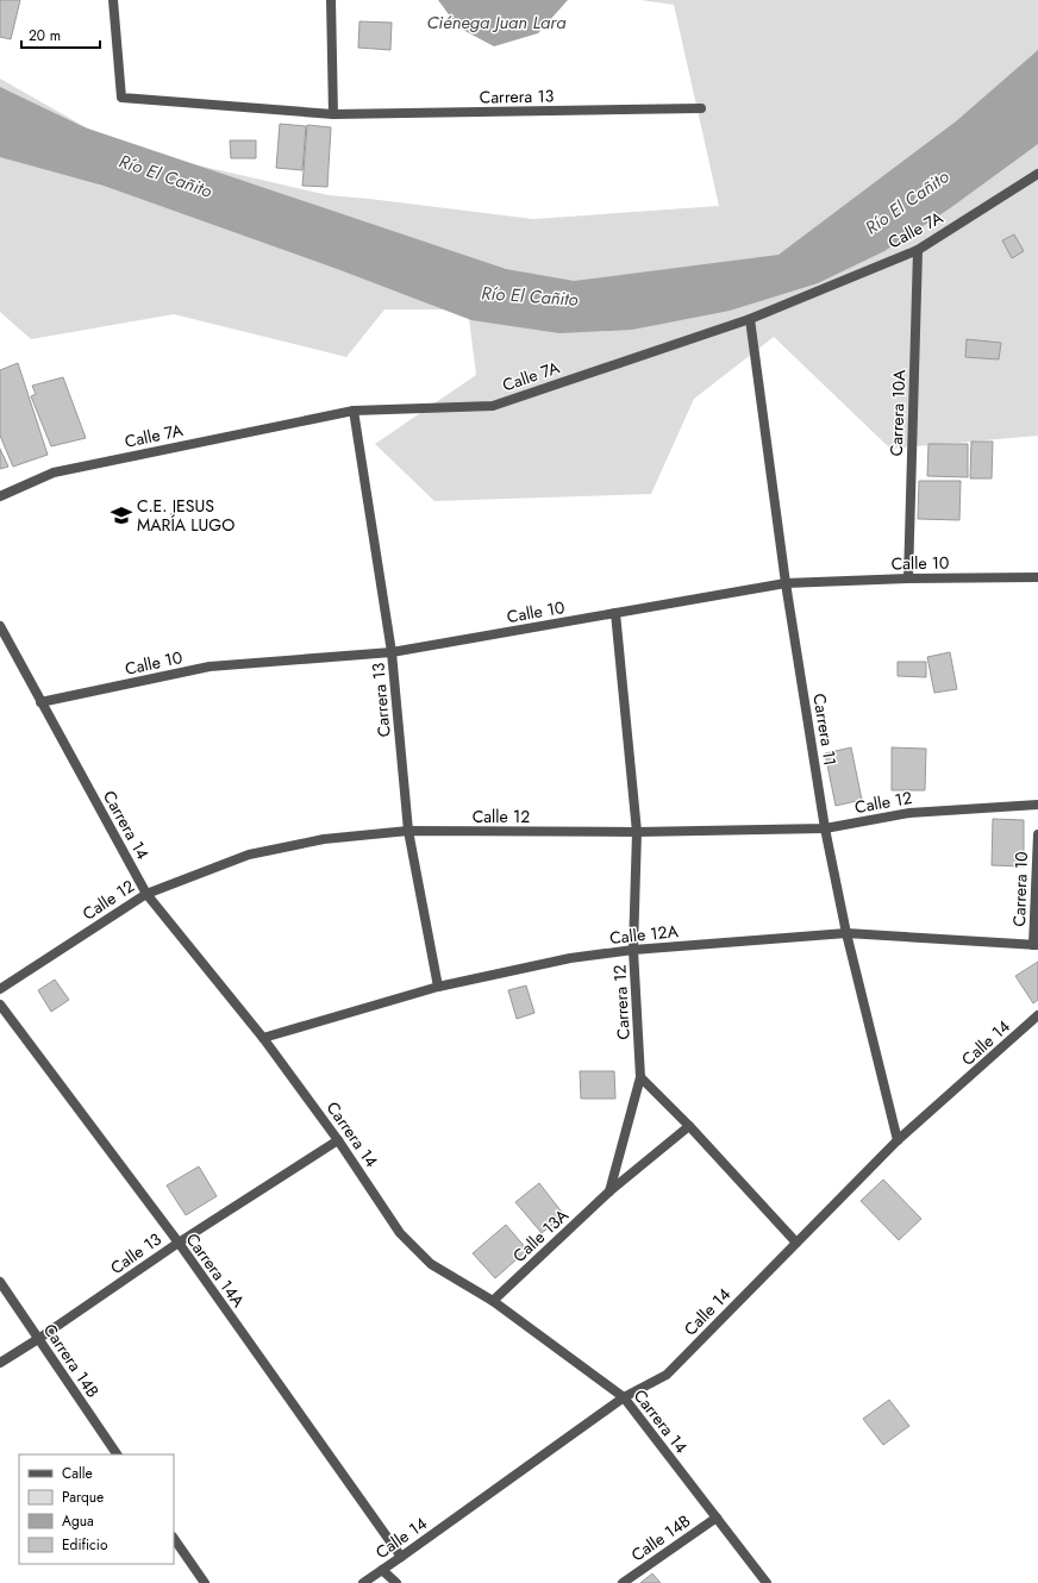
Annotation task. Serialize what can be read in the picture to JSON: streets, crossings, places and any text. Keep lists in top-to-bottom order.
{
  "streets": {
    "street": [
      "Carrera 13",
      "Calle 7A",
      "Carrera 10A",
      "Calle 10",
      "Carrera 11",
      "Calle 12",
      "Carrera 14",
      "Carrera 10",
      "Calle 12A",
      "Carrera 12",
      "Calle 14",
      "Calle 13A",
      "Calle 13",
      "Carrera 14A",
      "Carrera 14B",
      "Calle 14B"
    ]
  },
  "crossings": [
    ["Carrera 13", "Calle 7A"],
    ["Carrera 13", "Calle 10"],
    ["Carrera 13", "Calle 12"],
    ["Carrera 13", "Calle 12A"],
    ["Calle 7A", "Carrera 10A"],
    ["Calle 7A", "Carrera 11"],
    ["Carrera 10A", "Calle 10"],
    ["Calle 10", "Carrera 11"],
    ["Calle 10", "Carrera 14"],
    ["Calle 10", "Carrera 12"],
    ["Carrera 11", "Calle 12"],
    ["Carrera 11", "Calle 12A"],
    ["Carrera 11", "Calle 14"],
    ["Calle 12", "Carrera 14"],
    ["Calle 12", "Carrera 12"],
    ["Carrera 14", "Calle 12A"],
    ["Carrera 14", "Calle 14"],
    ["Carrera 14", "Calle 13A"],
    ["Carrera 14", "Calle 13"],
    ["Carrera 14", "Calle 14B"],
    ["Carrera 10", "Calle 12A"],
    ["Calle 12A", "Carrera 12"],
    ["Calle 14", "Carrera 14A"],
    ["Calle 13", "Carrera 14A"],
    ["Calle 13", "Carrera 14B"]
  ],
  "water": ["Ciénega Juan Lara", "Río El Cañito"],
  "places": {
    "school or university": ["C.E. JESUS MARÍA LUGO"]
  },
  "legend": [
    "Calle",
    "Parque",
    "Agua",
    "Edificio"
  ],
  "scale_bar": "20 m"
}
